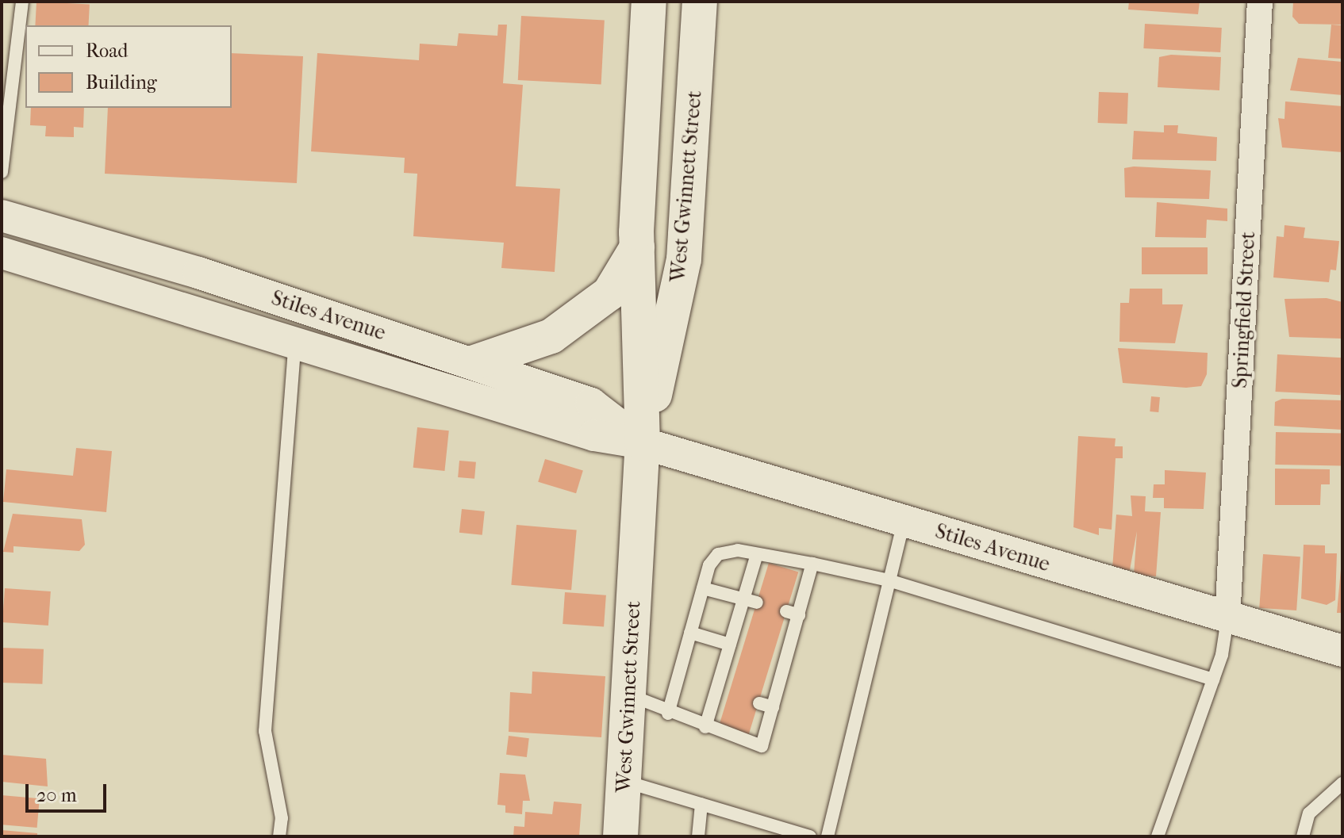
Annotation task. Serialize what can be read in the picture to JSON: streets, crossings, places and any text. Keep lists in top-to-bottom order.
{
  "streets": {
    "main road": ["West Gwinnett Street"],
    "street": ["Springfield Street", "Stiles Avenue"]
  },
  "crossings": [
    ["West Gwinnett Street", "Stiles Avenue"],
    ["Springfield Street", "Stiles Avenue"]
  ],
  "legend": ["Road", "Building"],
  "scale_bar": "20 m"
}
